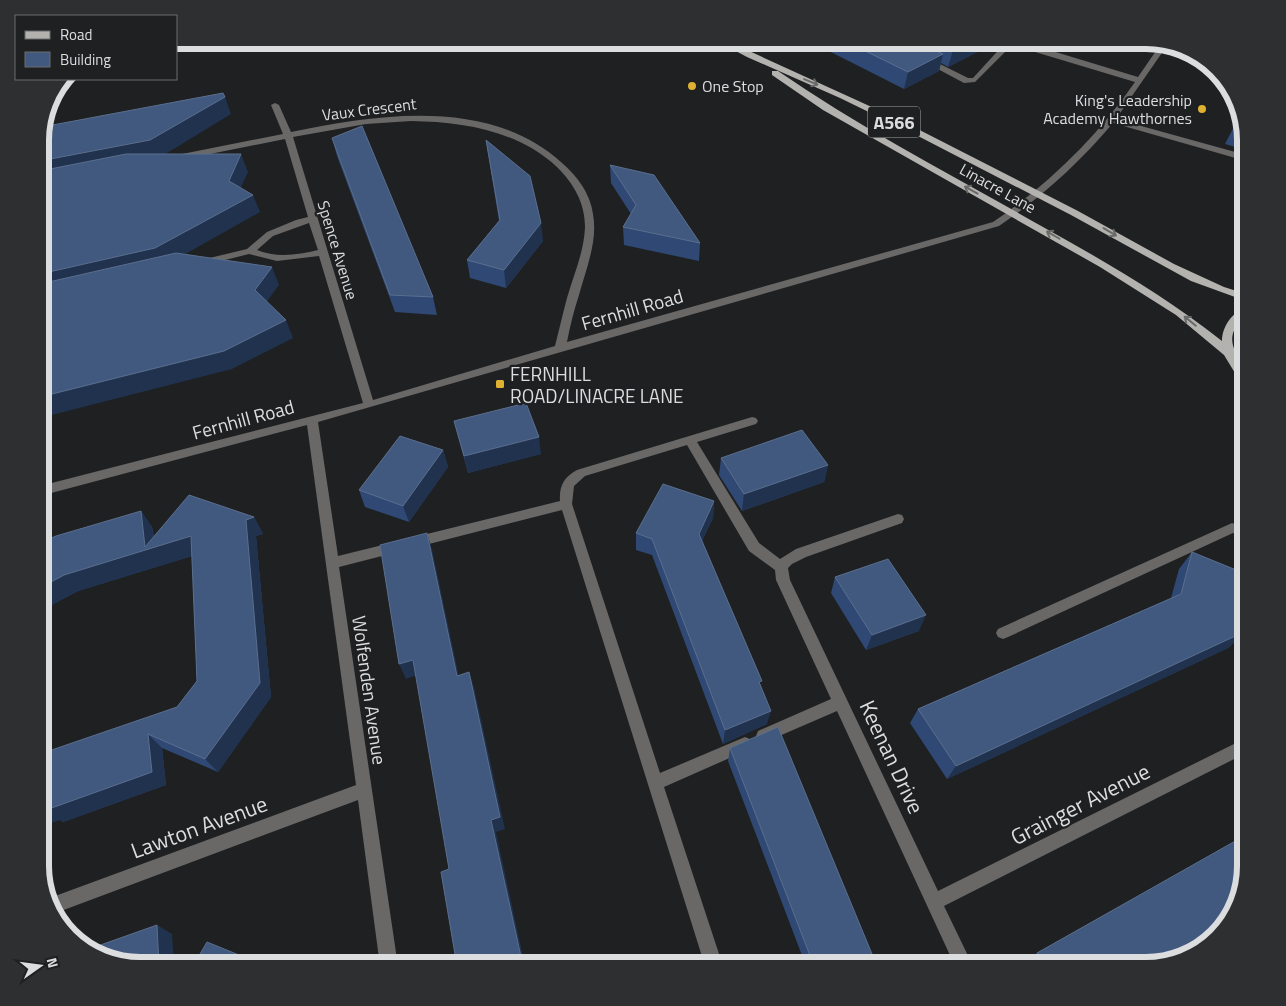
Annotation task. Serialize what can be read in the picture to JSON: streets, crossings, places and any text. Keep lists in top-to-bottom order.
{
  "streets": {
    "main road": ["A566", "Linacre Lane"],
    "street": [
      "Vaux Crescent",
      "Spence Avenue",
      "Fernhill Road",
      "Wolfenden Avenue",
      "Keenan Drive",
      "Grainger Avenue",
      "Lawton Avenue"
    ]
  },
  "crossings": [
    ["Vaux Crescent", "Spence Avenue"],
    ["Vaux Crescent", "Fernhill Road"],
    ["Linacre Lane", "Fernhill Road"],
    ["Spence Avenue", "Fernhill Road"],
    ["Fernhill Road", "Wolfenden Avenue"],
    ["Wolfenden Avenue", "Lawton Avenue"],
    ["Keenan Drive", "Grainger Avenue"]
  ],
  "places": {
    "other": ["One Stop", "King's Leadership Academy Hawthornes"],
    "transit": ["FERNHILL ROAD/LINACRE LANE"]
  },
  "legend": ["Road", "Building"],
  "north": "right"
}
